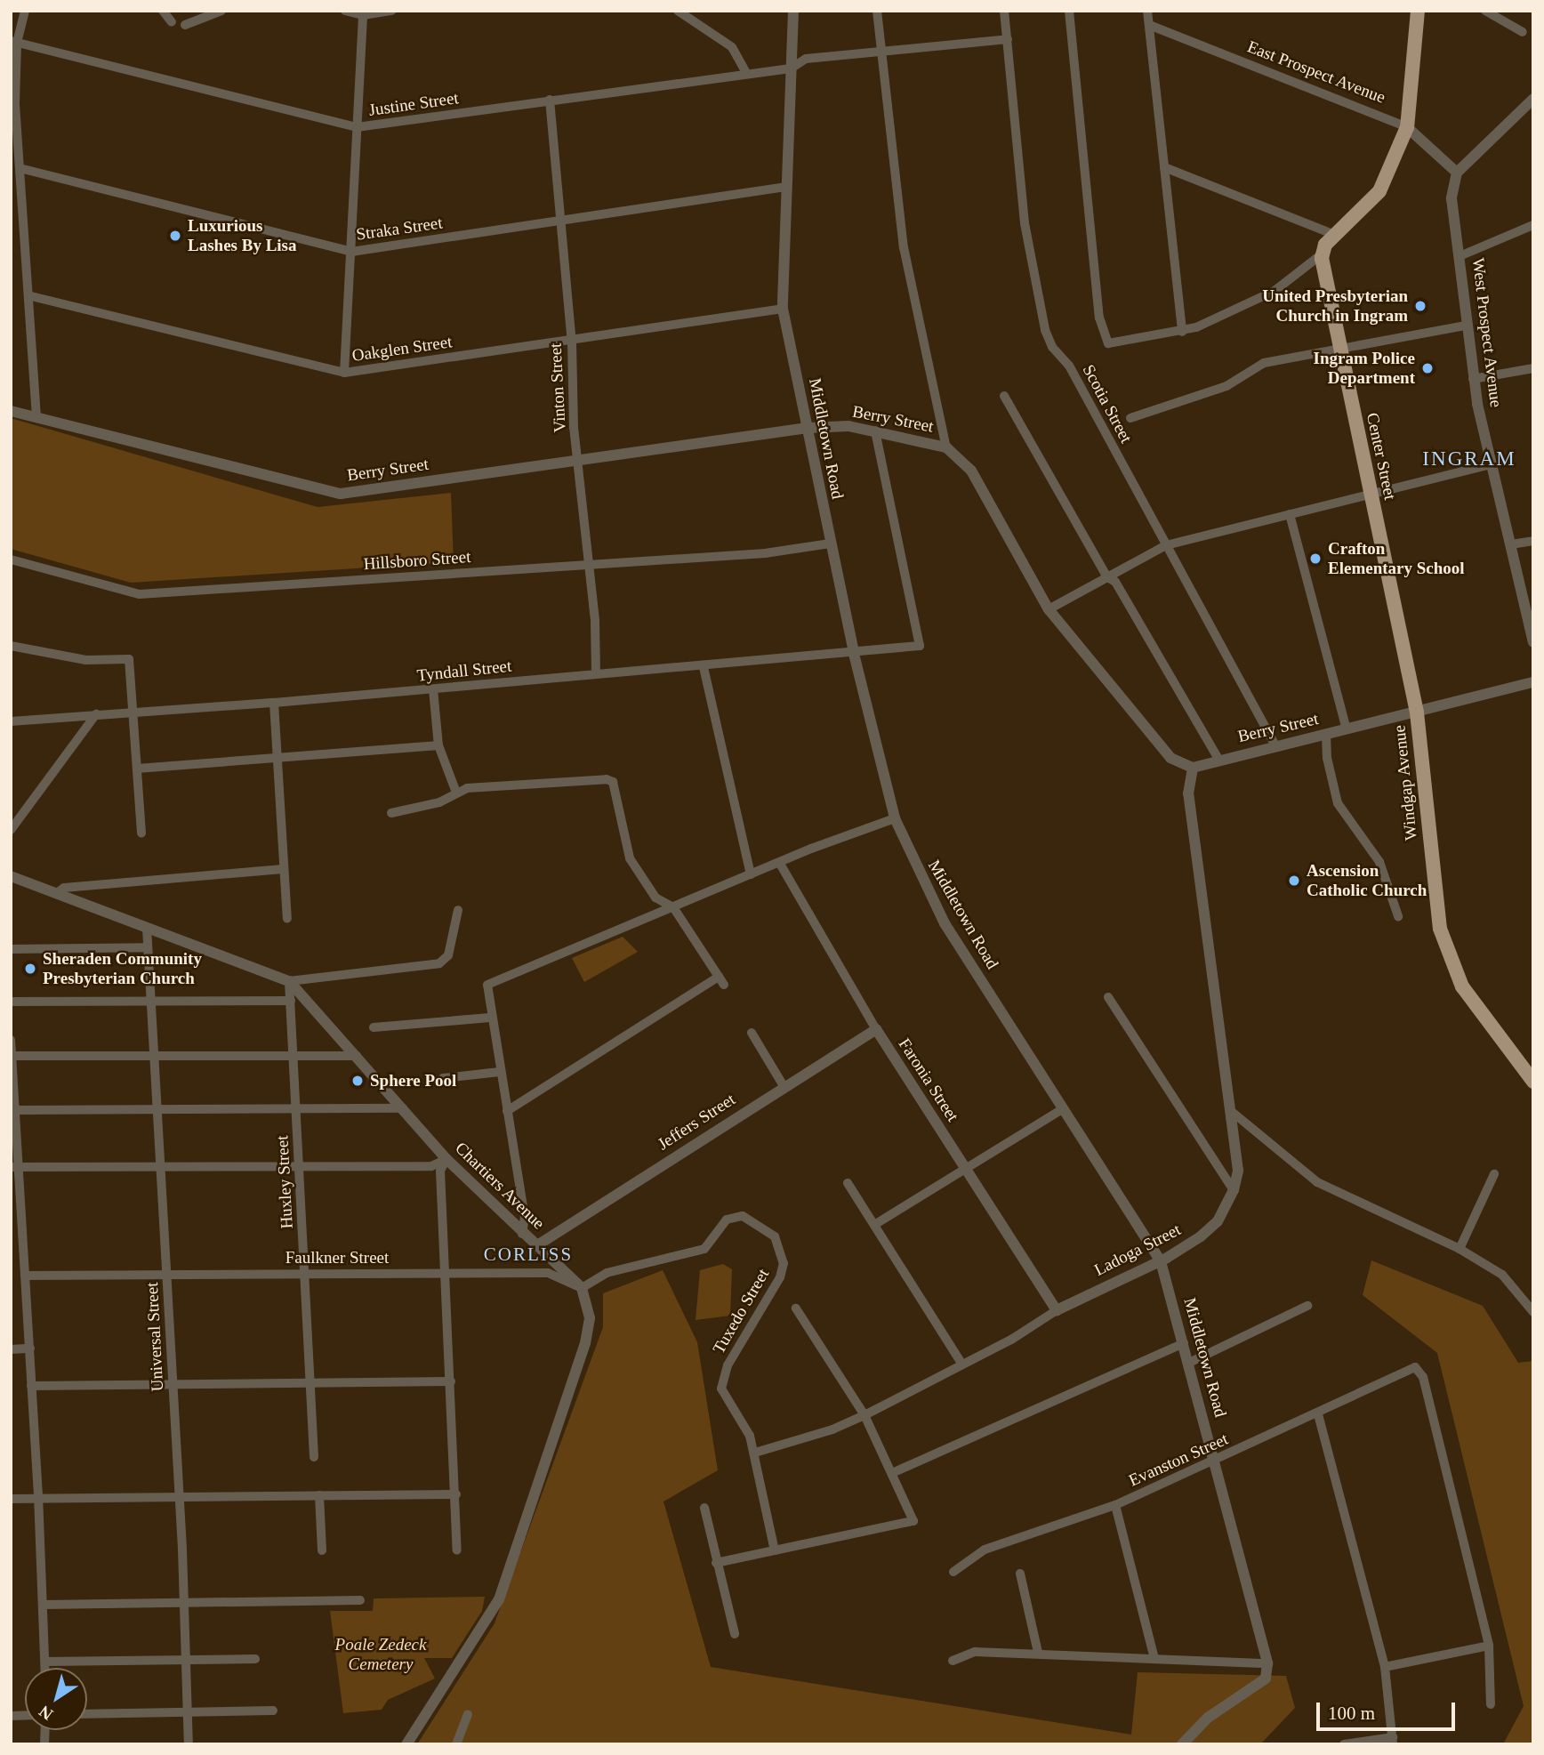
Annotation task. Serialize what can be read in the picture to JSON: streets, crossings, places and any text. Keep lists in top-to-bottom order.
{
  "streets": {
    "main road": ["Center Street", "Windgap Avenue"],
    "street": [
      "East Prospect Avenue",
      "Justine Street",
      "Straka Street",
      "West Prospect Avenue",
      "Oakglen Street",
      "Vinton Street",
      "Scotia Street",
      "Berry Street",
      "Middletown Road",
      "Hillsboro Street",
      "Tyndall Street",
      "Faronia Street",
      "Jeffers Street",
      "Huxley Street",
      "Chartiers Avenue",
      "Ladoga Street",
      "Faulkner Street",
      "Tuxedo Street",
      "Universal Street",
      "Evanston Street"
    ]
  },
  "crossings": [
    ["East Prospect Avenue", "West Prospect Avenue"],
    ["Justine Street", "Vinton Street"],
    ["Justine Street", "Scotia Street"],
    ["Justine Street", "Middletown Road"],
    ["Straka Street", "Vinton Street"],
    ["Straka Street", "Middletown Road"],
    ["Oakglen Street", "Vinton Street"],
    ["Oakglen Street", "Middletown Road"],
    ["Vinton Street", "Berry Street"],
    ["Vinton Street", "Hillsboro Street"],
    ["Vinton Street", "Tyndall Street"],
    ["Scotia Street", "Berry Street"],
    ["Berry Street", "Middletown Road"],
    ["Berry Street", "Center Street"],
    ["Berry Street", "Tyndall Street"],
    ["Berry Street", "Windgap Avenue"],
    ["Berry Street", "Ladoga Street"],
    ["Middletown Road", "Hillsboro Street"],
    ["Middletown Road", "Tyndall Street"],
    ["Middletown Road", "Ladoga Street"],
    ["Middletown Road", "Evanston Street"],
    ["Center Street", "Windgap Avenue"],
    ["Faronia Street", "Jeffers Street"],
    ["Faronia Street", "Ladoga Street"],
    ["Jeffers Street", "Chartiers Avenue"],
    ["Huxley Street", "Chartiers Avenue"],
    ["Huxley Street", "Faulkner Street"],
    ["Chartiers Avenue", "Faulkner Street"],
    ["Chartiers Avenue", "Tuxedo Street"],
    ["Chartiers Avenue", "Universal Street"],
    ["Ladoga Street", "Tuxedo Street"],
    ["Faulkner Street", "Tuxedo Street"],
    ["Faulkner Street", "Universal Street"]
  ],
  "districts": ["INGRAM", "CORLISS"],
  "parks": ["Poale Zedeck Cemetery"],
  "places": [
    "Luxurious Lashes By Lisa",
    "United Presbyterian Church in Ingram",
    "Ingram Police Department",
    "Crafton Elementary School",
    "Ascension Catholic Church",
    "Sheraden Community Presbyterian Church",
    "Sphere Pool"
  ],
  "scale_bar": "100 m",
  "north": "bottom left"
}
